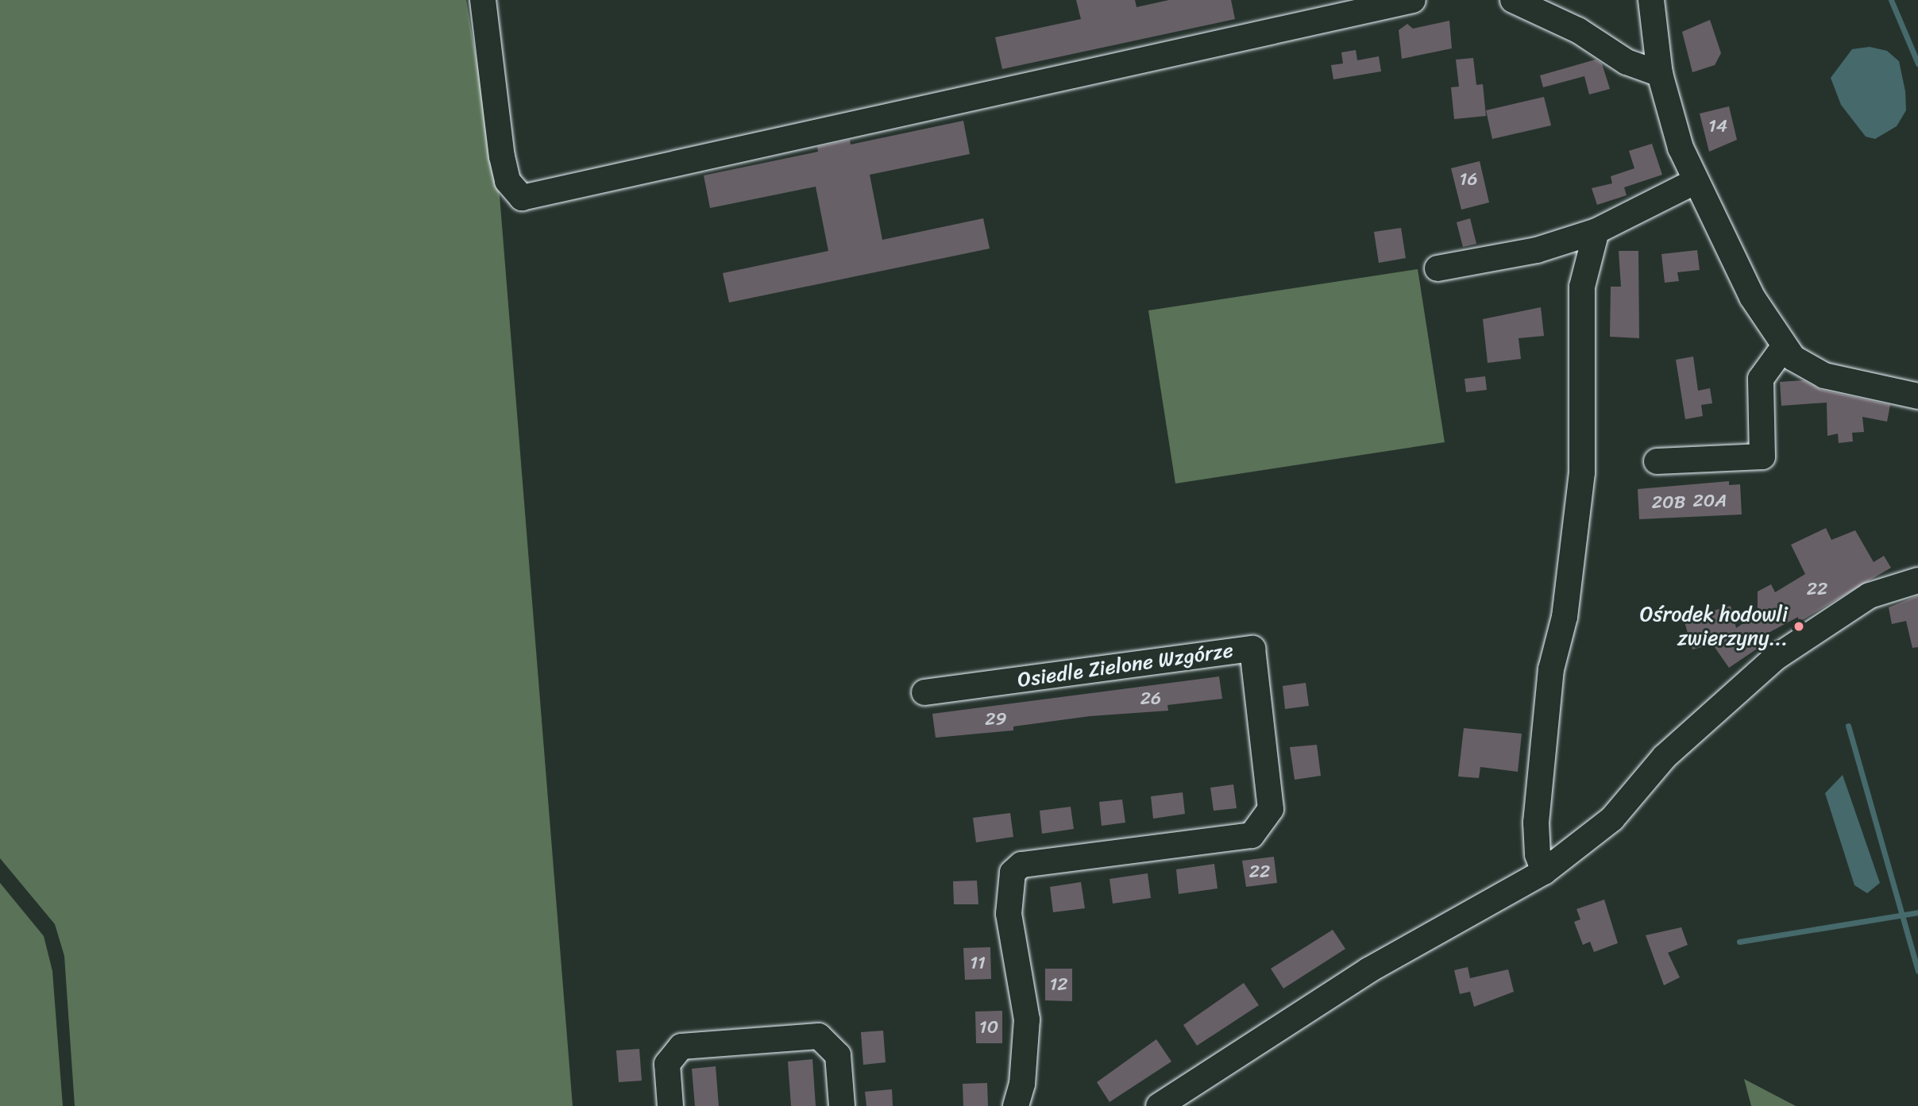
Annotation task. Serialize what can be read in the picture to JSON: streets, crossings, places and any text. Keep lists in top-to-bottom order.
{
  "streets": {
    "street": ["Osiedle Zielone Wzgórze"]
  },
  "places": ["Ośrodek hodowli zwierzyny..."],
  "house_numbers": [
    "14",
    "16",
    "20A",
    "20B",
    "22",
    "26",
    "29",
    "22",
    "11",
    "12",
    "10"
  ]
}
